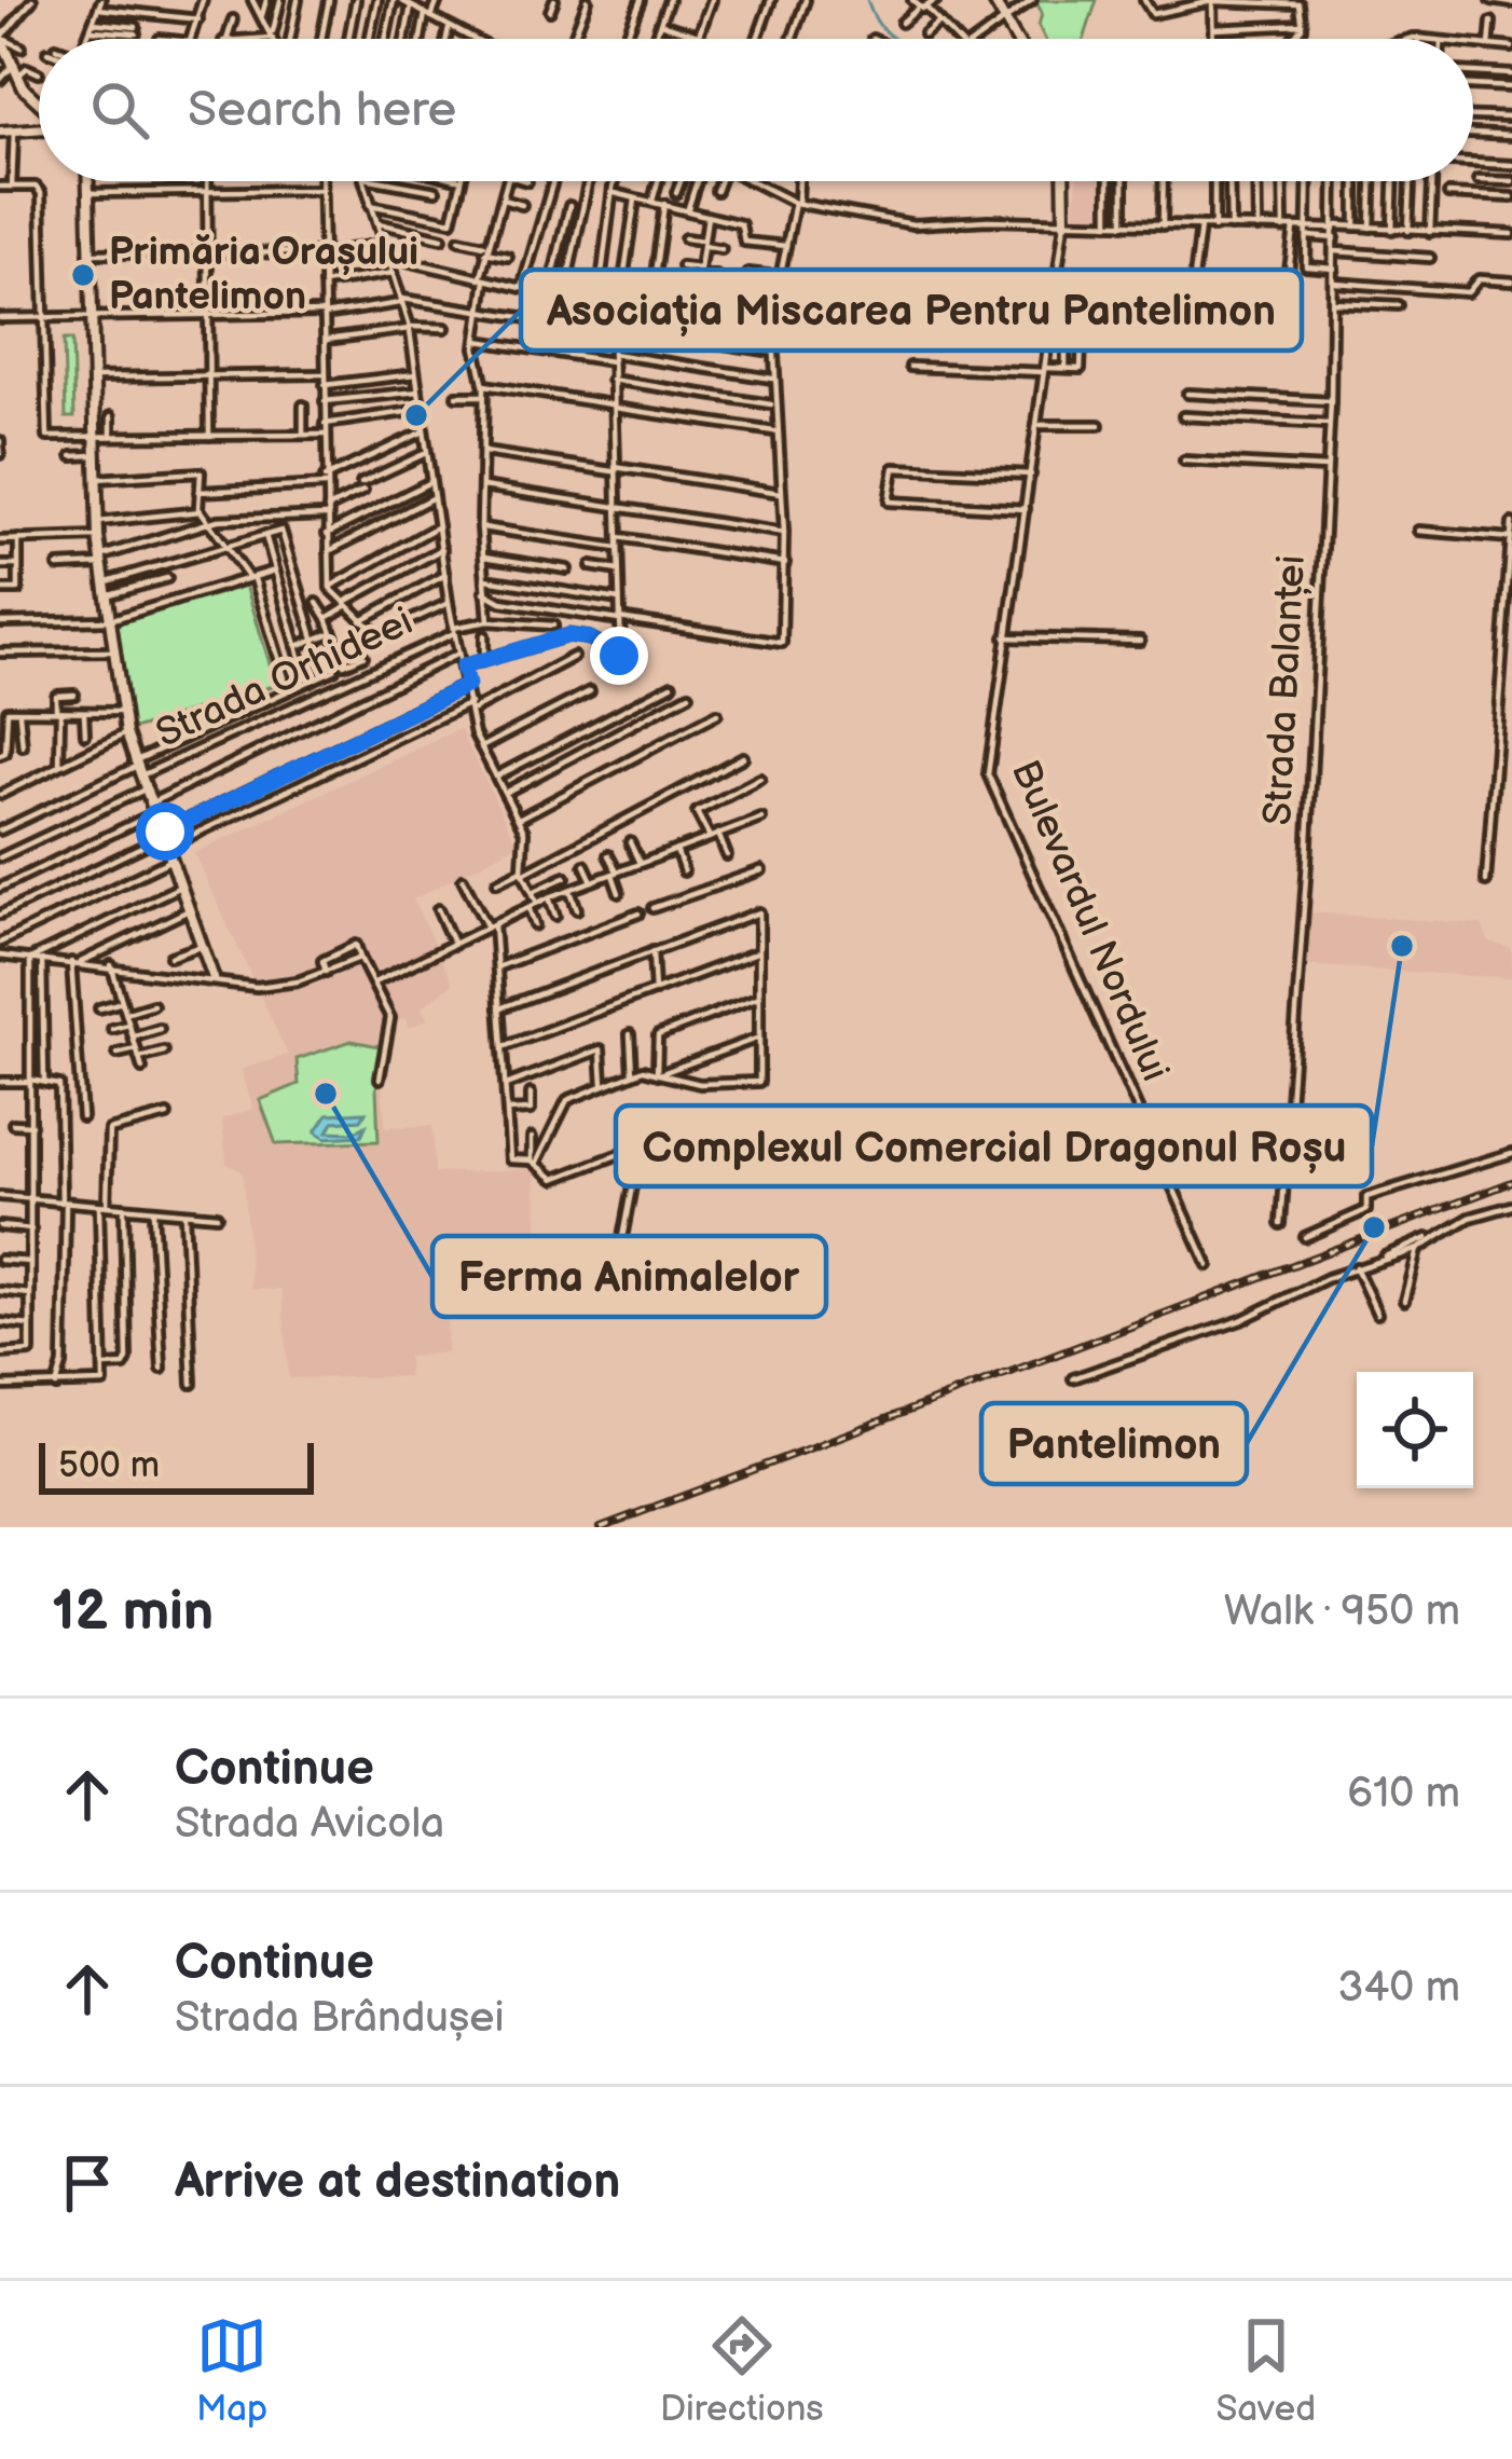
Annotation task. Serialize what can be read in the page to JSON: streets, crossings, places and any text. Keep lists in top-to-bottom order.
{
  "streets": {
    "street": ["Strada Orhideei", "Strada Balanței", "Bulevardul Nordului"]
  },
  "places": [
    "Primăria Orașului Pantelimon",
    "Asociația Miscarea Pentru Pantelimon",
    "Complexul Comercial Dragonul Roșu",
    "Ferma Animalelor",
    "Pantelimon"
  ],
  "scale_bar": "500 m",
  "page": {
    "search": "Search here",
    "scale": "500 m",
    "heading": ["12 min", "Walk · 950 m"],
    "list": [
      ["Continue", "Strada Avicola", "610 m"],
      ["Continue", "Strada Brândușei", "340 m"],
      "Arrive at destination"
    ],
    "nav": ["Map", "Directions", "Saved"]
  }
}
